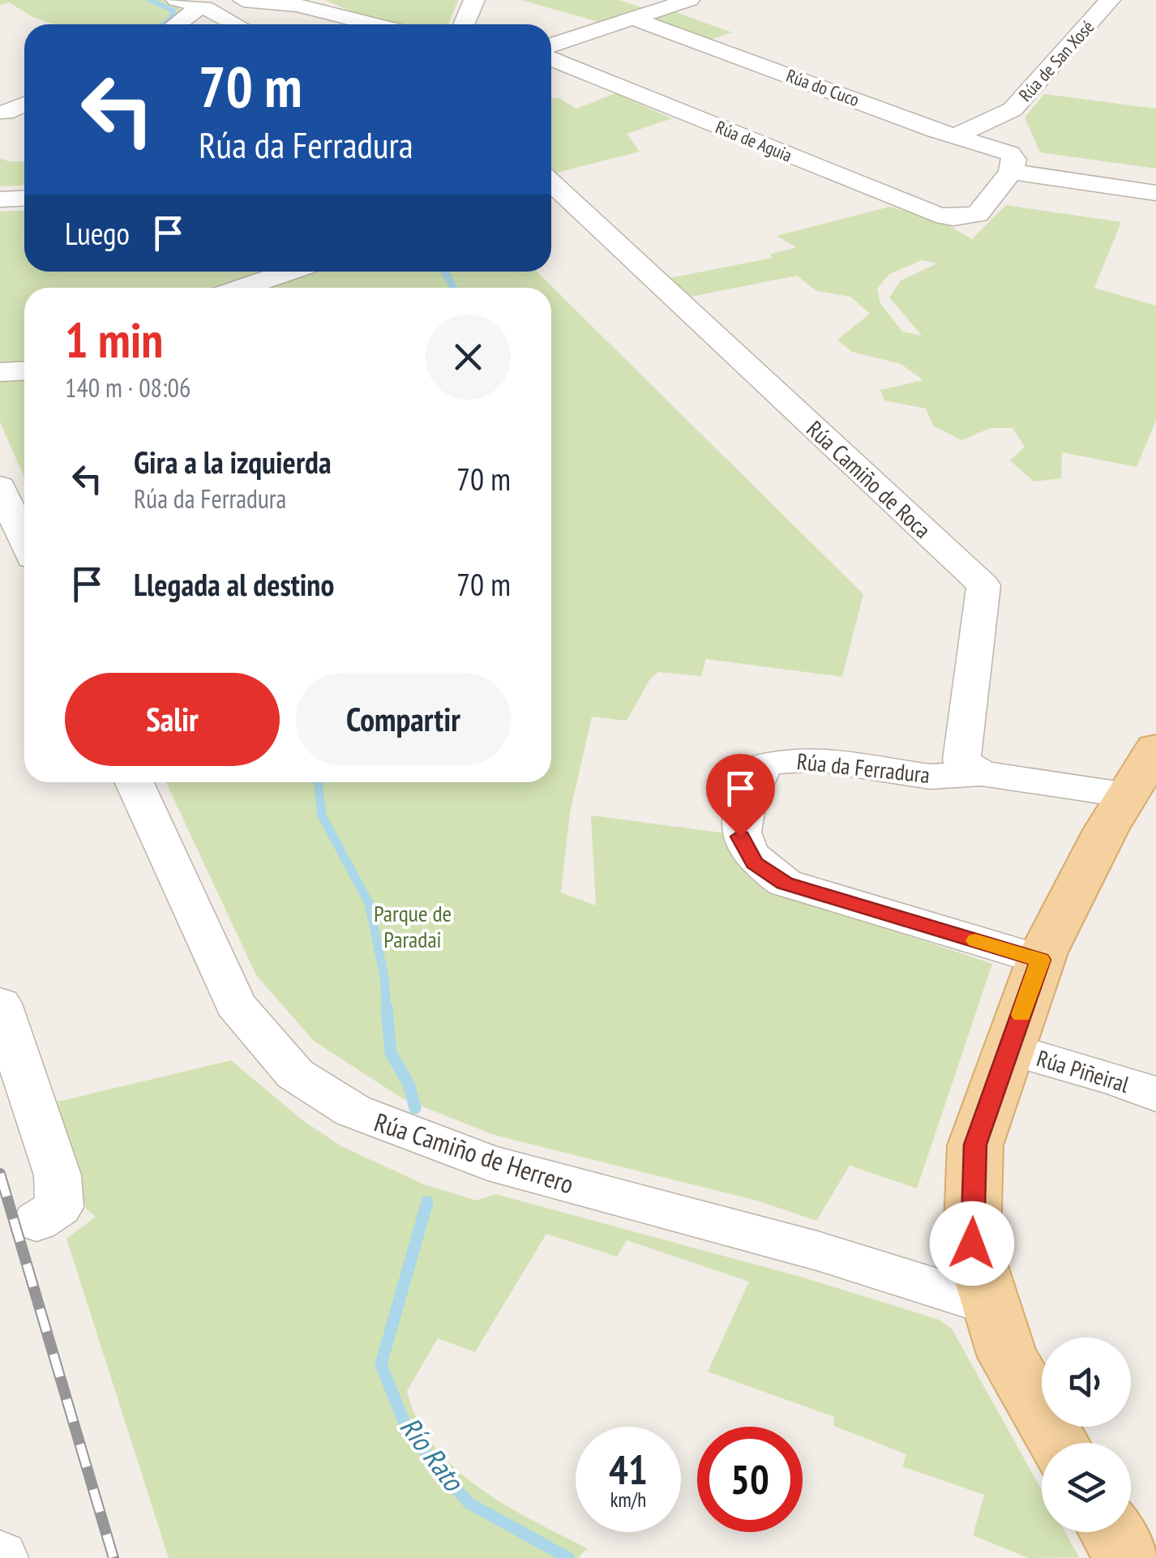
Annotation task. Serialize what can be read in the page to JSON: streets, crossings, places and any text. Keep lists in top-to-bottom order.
{
  "streets": {
    "street": [
      "Rúa de San Xosé",
      "Rúa do Cuco",
      "Rúa de Aguia",
      "Rúa Camiño de Roca",
      "Rúa da Ferradura",
      "Rúa Piñeiral",
      "Rúa Camiño de Herrero"
    ]
  },
  "crossings": [
    ["Rúa de San Xosé", "Rúa do Cuco"],
    ["Rúa do Cuco", "Rúa de Aguia"],
    ["Rúa Camiño de Roca", "Rúa da Ferradura"]
  ],
  "water": ["Río Rato"],
  "parks": ["Parque de Paradai"],
  "page": {
    "turn": ["70 m", "Rúa da Ferradura"],
    "then": "Luego",
    "heading": ["1 min", "140 m · 08:06"],
    "list": [
      {
        "name": "Gira a la izquierda",
        "note": "Rúa da Ferradura",
        "value": "70 m"
      },
      {
        "name": "Llegada al destino",
        "value": "70 m"
      }
    ],
    "buttons": ["Salir", "Compartir"],
    "speed": "41 km/h",
    "limit": "50"
  }
}
